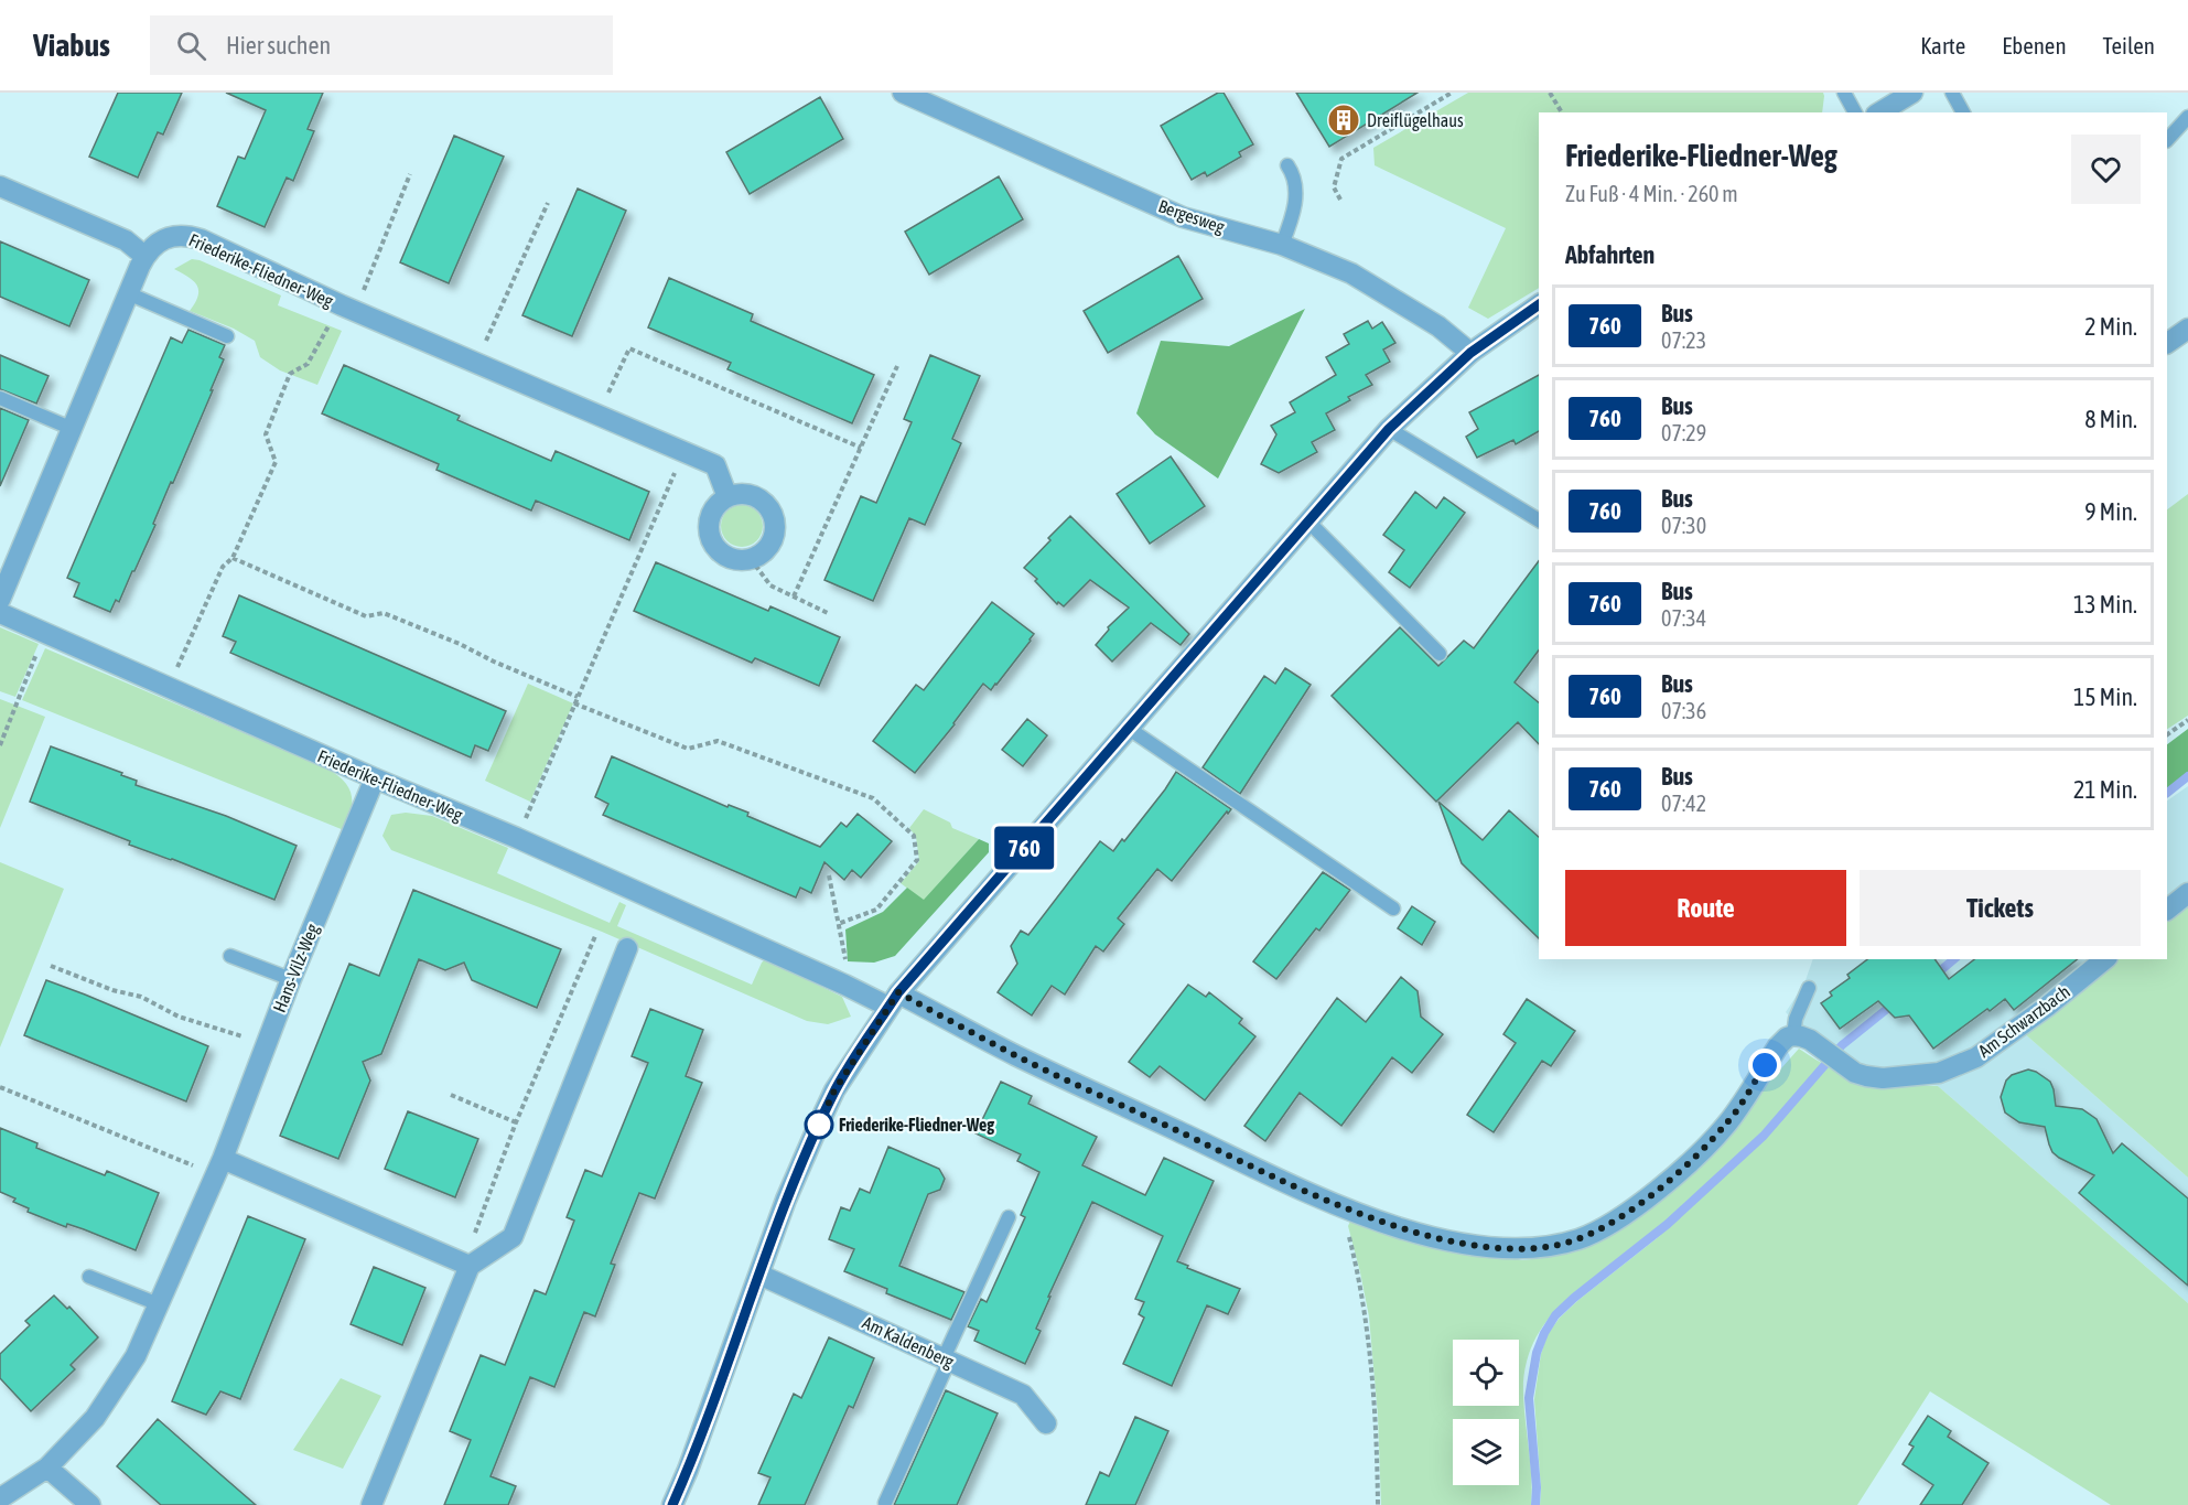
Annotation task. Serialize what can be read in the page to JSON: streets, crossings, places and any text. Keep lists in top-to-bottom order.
{
  "streets": {
    "street": [
      "Bergesweg",
      "Friederike-Fliedner-Weg",
      "Hans-Vilz-Weg",
      "Am Schwarzbach",
      "Am Kaldenberg"
    ]
  },
  "crossings": [
    ["Friederike-Fliedner-Weg", "Hans-Vilz-Weg"]
  ],
  "places": {
    "building": ["Dreiflügelhaus"],
    "other": ["Friederike-Fliedner-Weg"]
  },
  "lines": ["bus line 760"],
  "page": {
    "header": "Viabus",
    "search": "Hier suchen",
    "nav": ["Karte", "Ebenen", "Teilen"],
    "on_map": "760",
    "heading": [
      ["Friederike-Fliedner-Weg", "Zu Fuß · 4 Min. · 260 m"],
      "Abfahrten"
    ],
    "list": [
      {
        "mark": "760",
        "name": "Bus",
        "note": "07:23",
        "value": "2 Min."
      },
      {
        "mark": "760",
        "name": "Bus",
        "note": "07:29",
        "value": "8 Min."
      },
      {
        "mark": "760",
        "name": "Bus",
        "note": "07:30",
        "value": "9 Min."
      },
      {
        "mark": "760",
        "name": "Bus",
        "note": "07:34",
        "value": "13 Min."
      },
      {
        "mark": "760",
        "name": "Bus",
        "note": "07:36",
        "value": "15 Min."
      },
      {
        "mark": "760",
        "name": "Bus",
        "note": "07:42",
        "value": "21 Min."
      }
    ],
    "buttons": ["Route", "Tickets"]
  }
}
